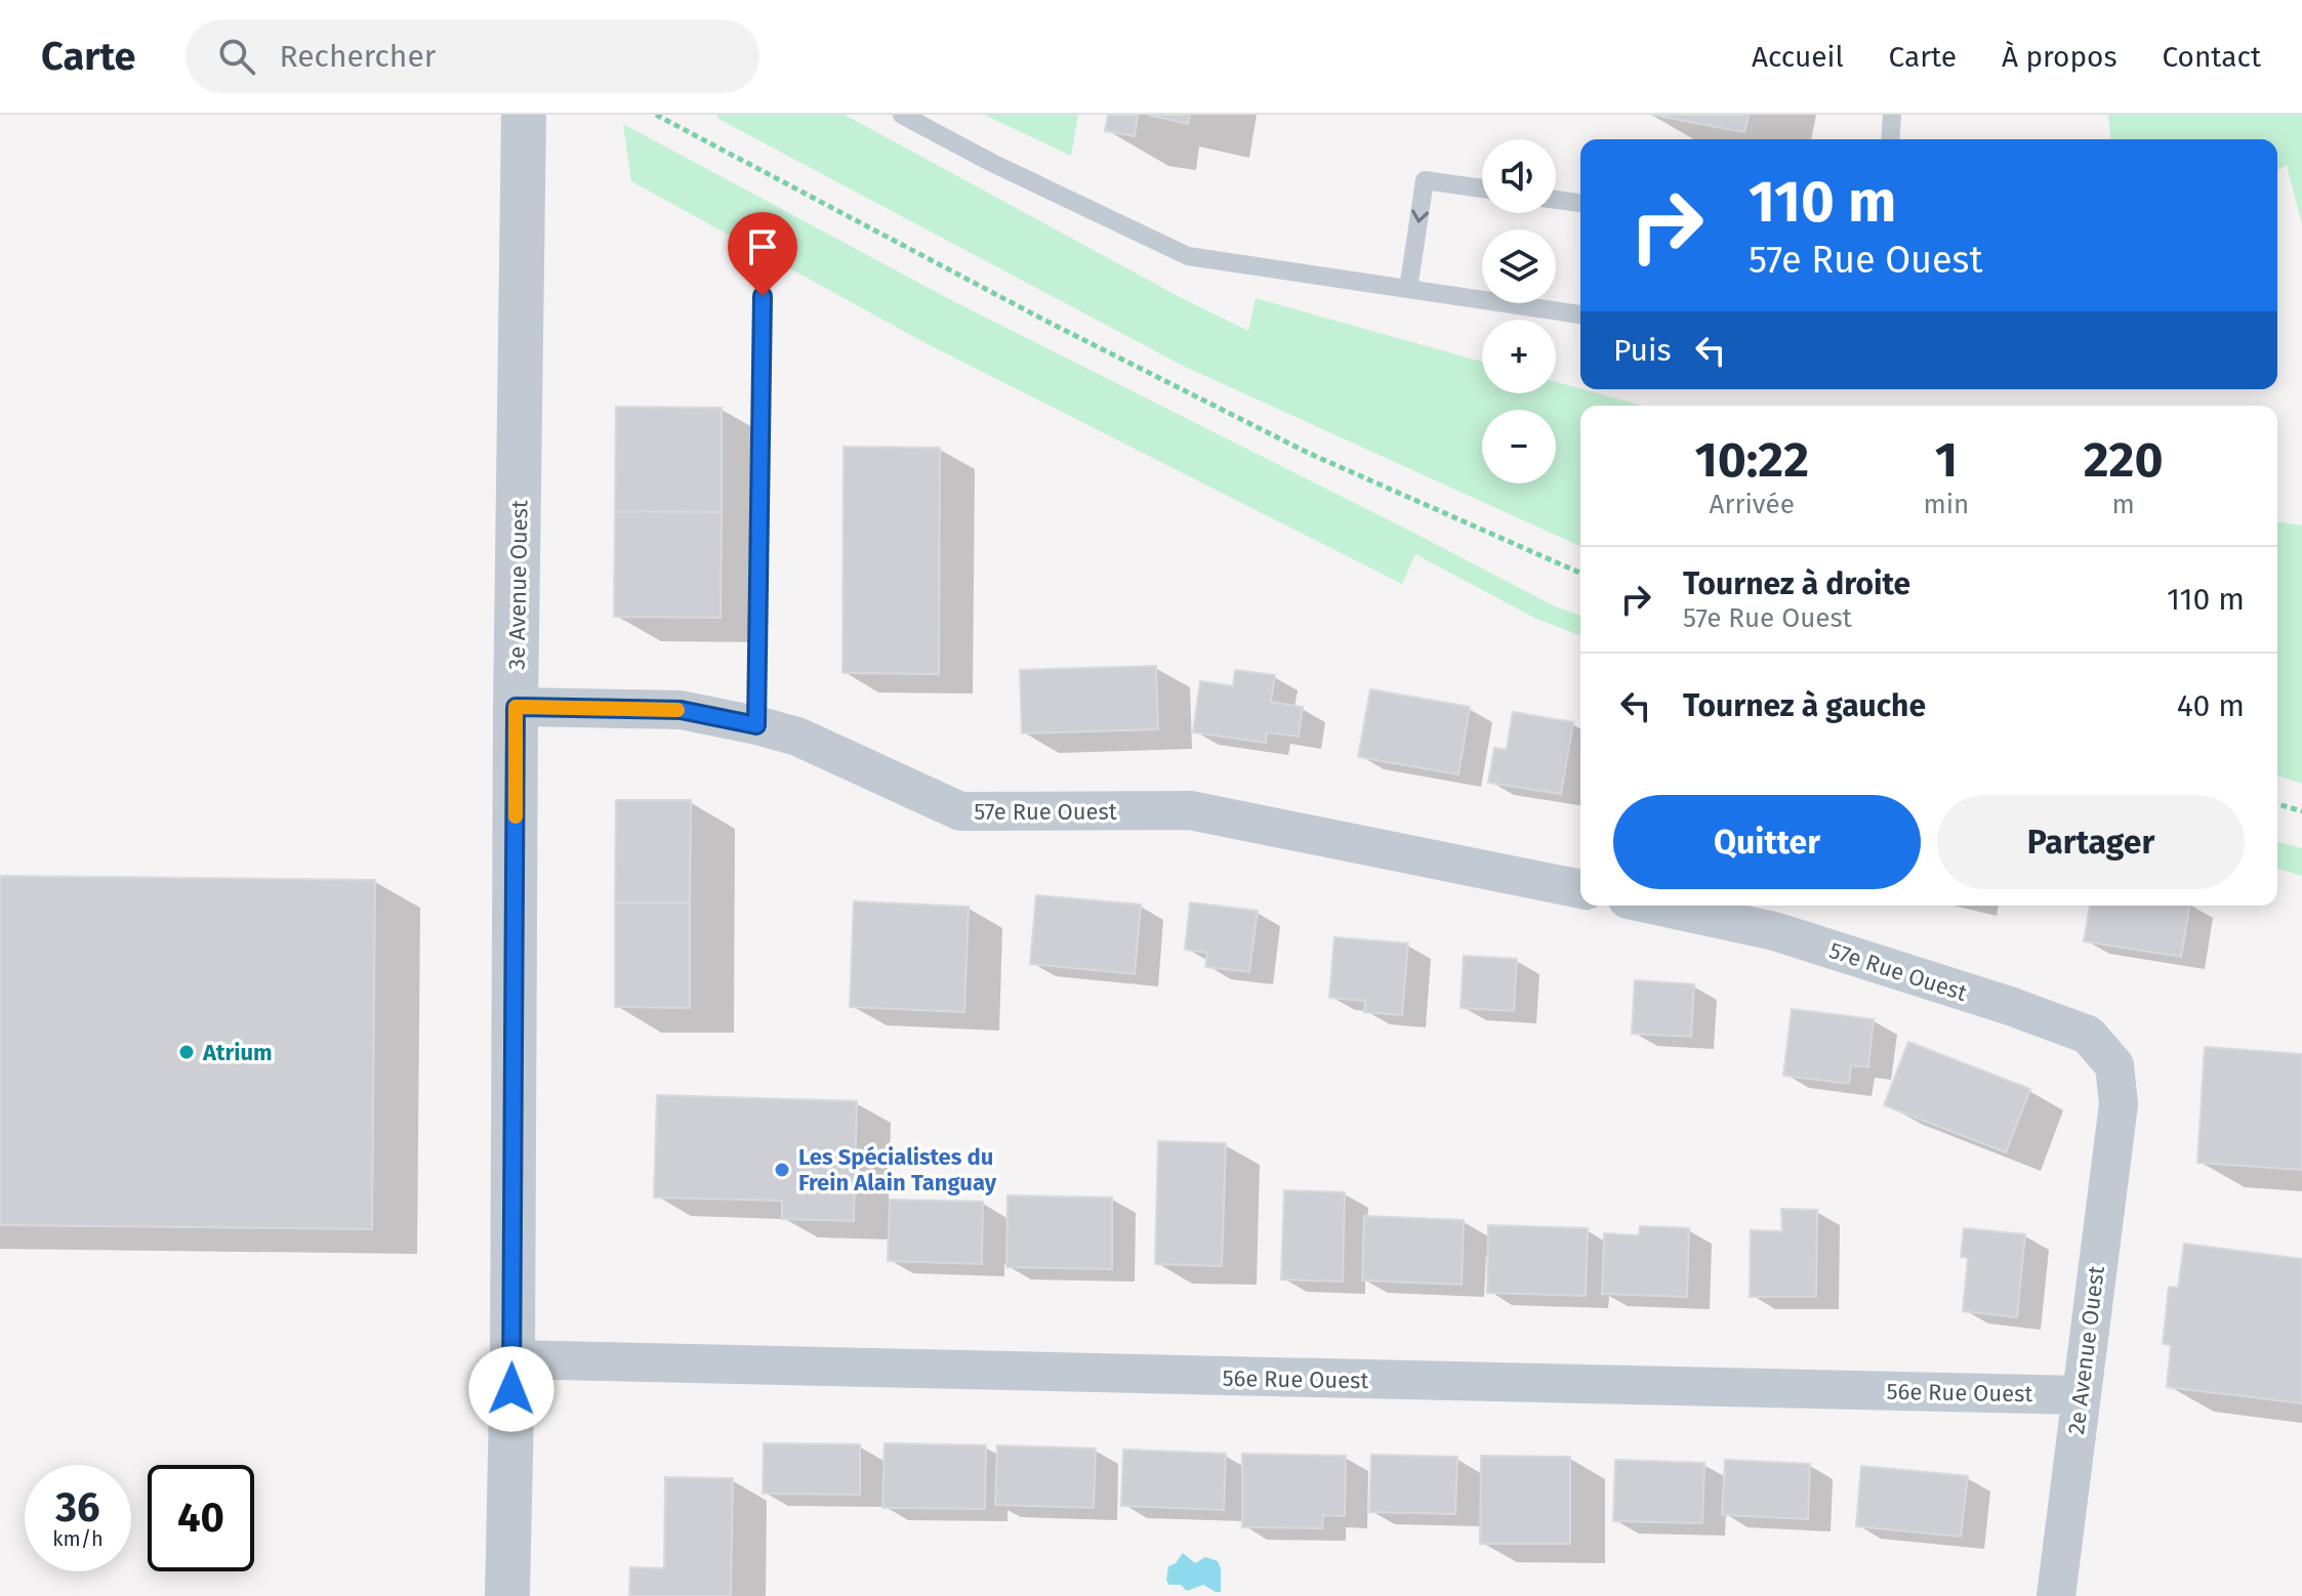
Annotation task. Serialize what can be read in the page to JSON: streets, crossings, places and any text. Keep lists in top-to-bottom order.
{
  "streets": {
    "street": [
      "3e Avenue Ouest",
      "57e Rue Ouest",
      "2e Avenue Ouest",
      "56e Rue Ouest"
    ]
  },
  "crossings": [
    ["3e Avenue Ouest", "57e Rue Ouest"],
    ["3e Avenue Ouest", "56e Rue Ouest"],
    ["57e Rue Ouest", "2e Avenue Ouest"],
    ["2e Avenue Ouest", "56e Rue Ouest"]
  ],
  "places": ["Atrium", "Les Spécialistes du Frein Alain Tanguay"],
  "page": {
    "header": "Carte",
    "search": "Rechercher",
    "nav": [
      "Accueil",
      "Carte",
      "À propos",
      "Contact"
    ],
    "map_buttons": ["+", "−"],
    "turn": ["110 m", "57e Rue Ouest"],
    "then": "Puis",
    "eta": [
      "10:22",
      "Arrivée",
      "1",
      "min",
      "220",
      "m"
    ],
    "list": [
      {
        "name": "Tournez à droite",
        "note": "57e Rue Ouest",
        "value": "110 m"
      },
      {
        "name": "Tournez à gauche",
        "value": "40 m"
      }
    ],
    "buttons": ["Quitter", "Partager"],
    "speed": "36 km/h",
    "limit": "40"
  }
}
